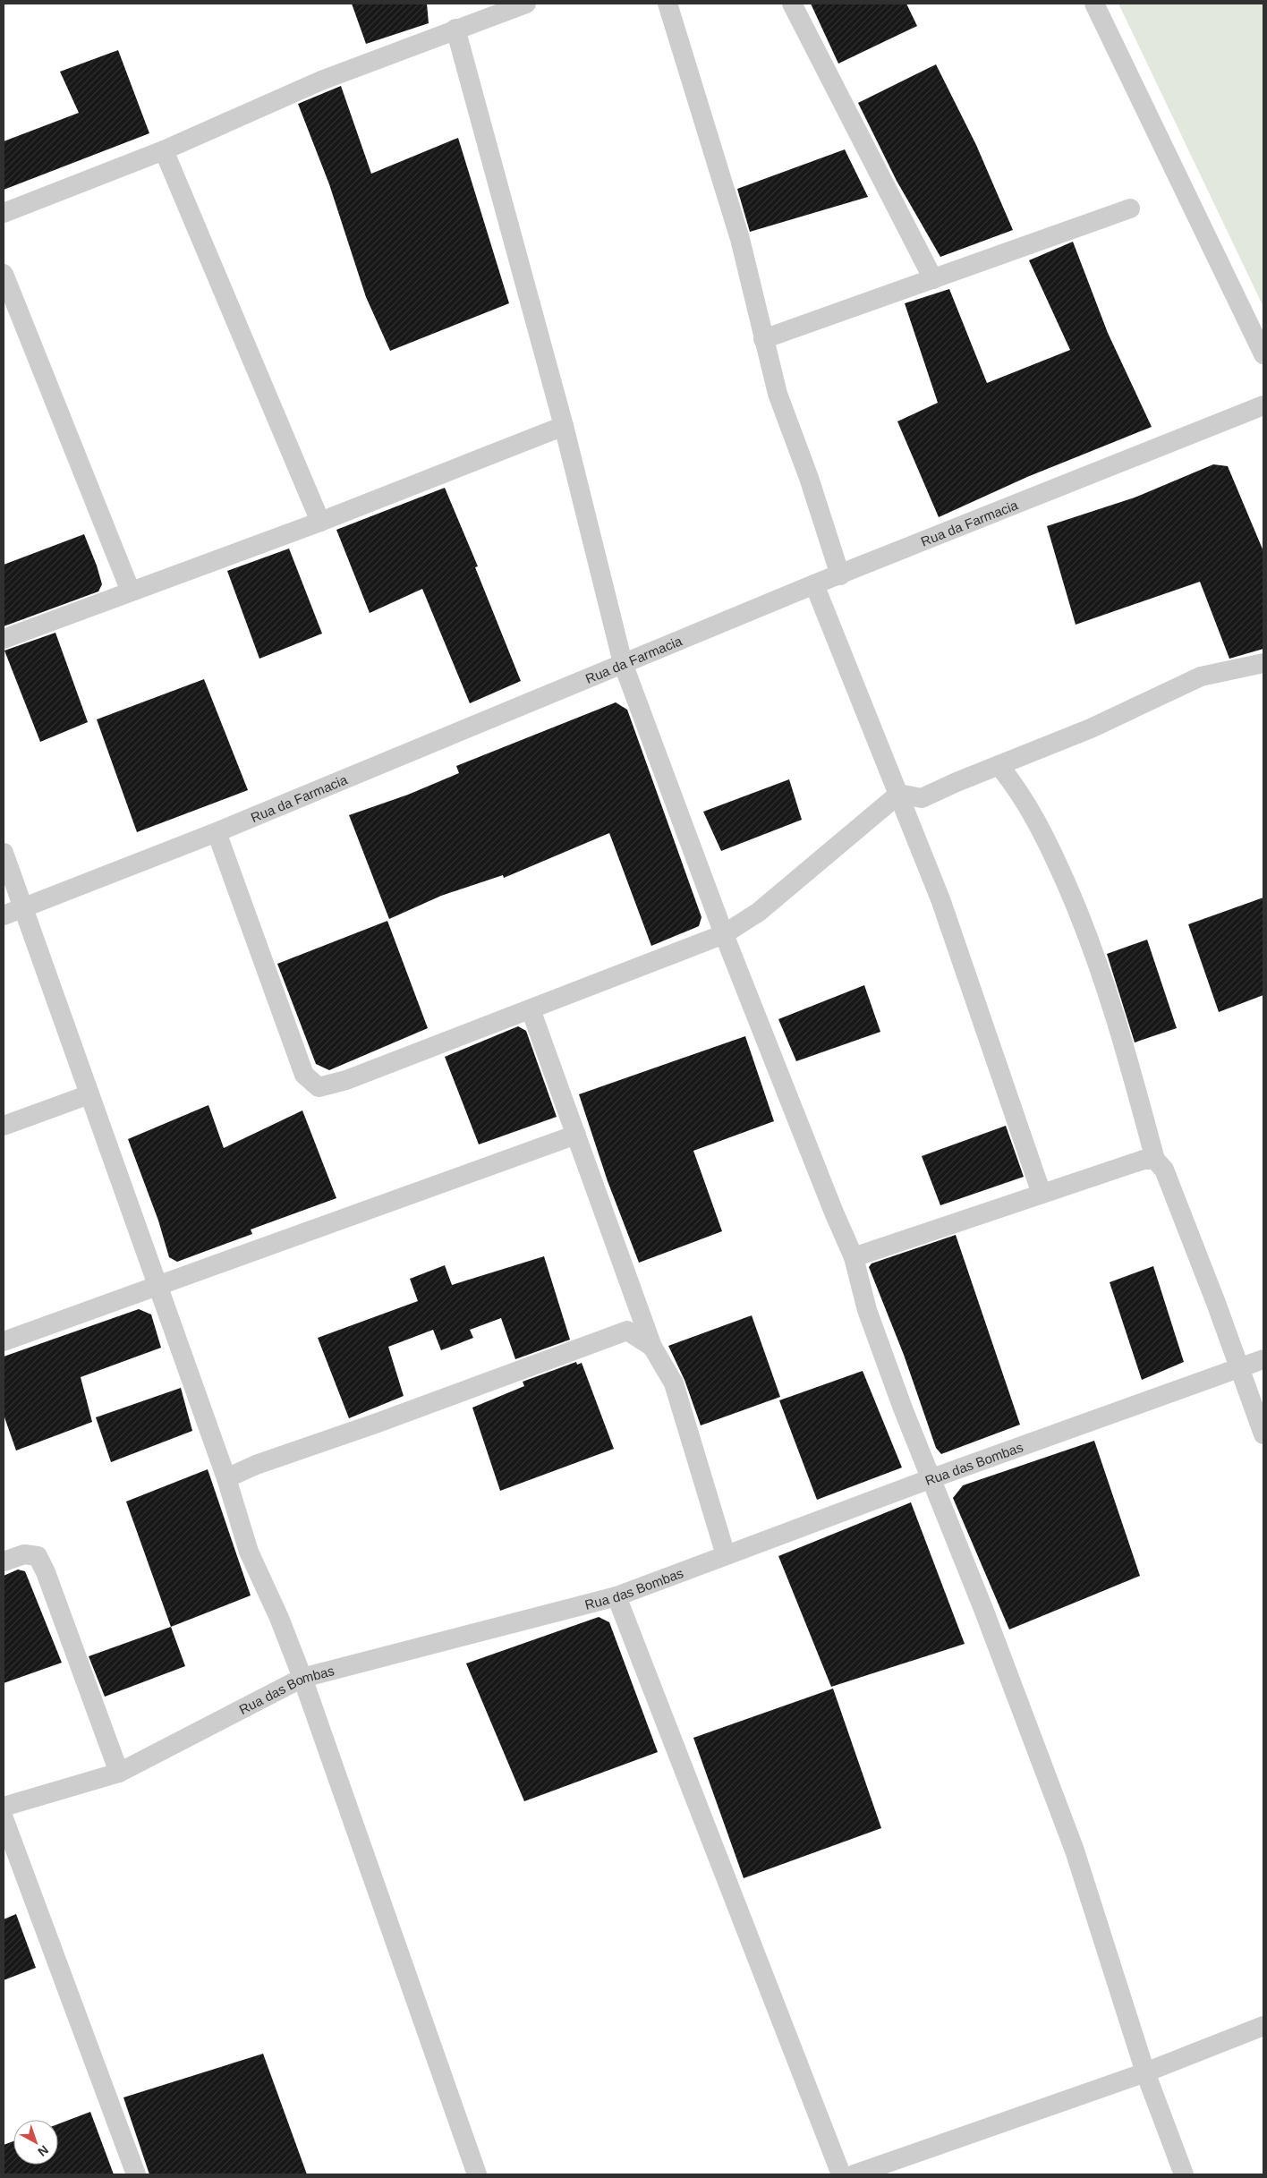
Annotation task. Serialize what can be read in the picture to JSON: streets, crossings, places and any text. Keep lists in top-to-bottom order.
{
  "streets": {
    "street": ["Rua da Farmacia", "Rua das Bombas"]
  },
  "north": "bottom right"
}
